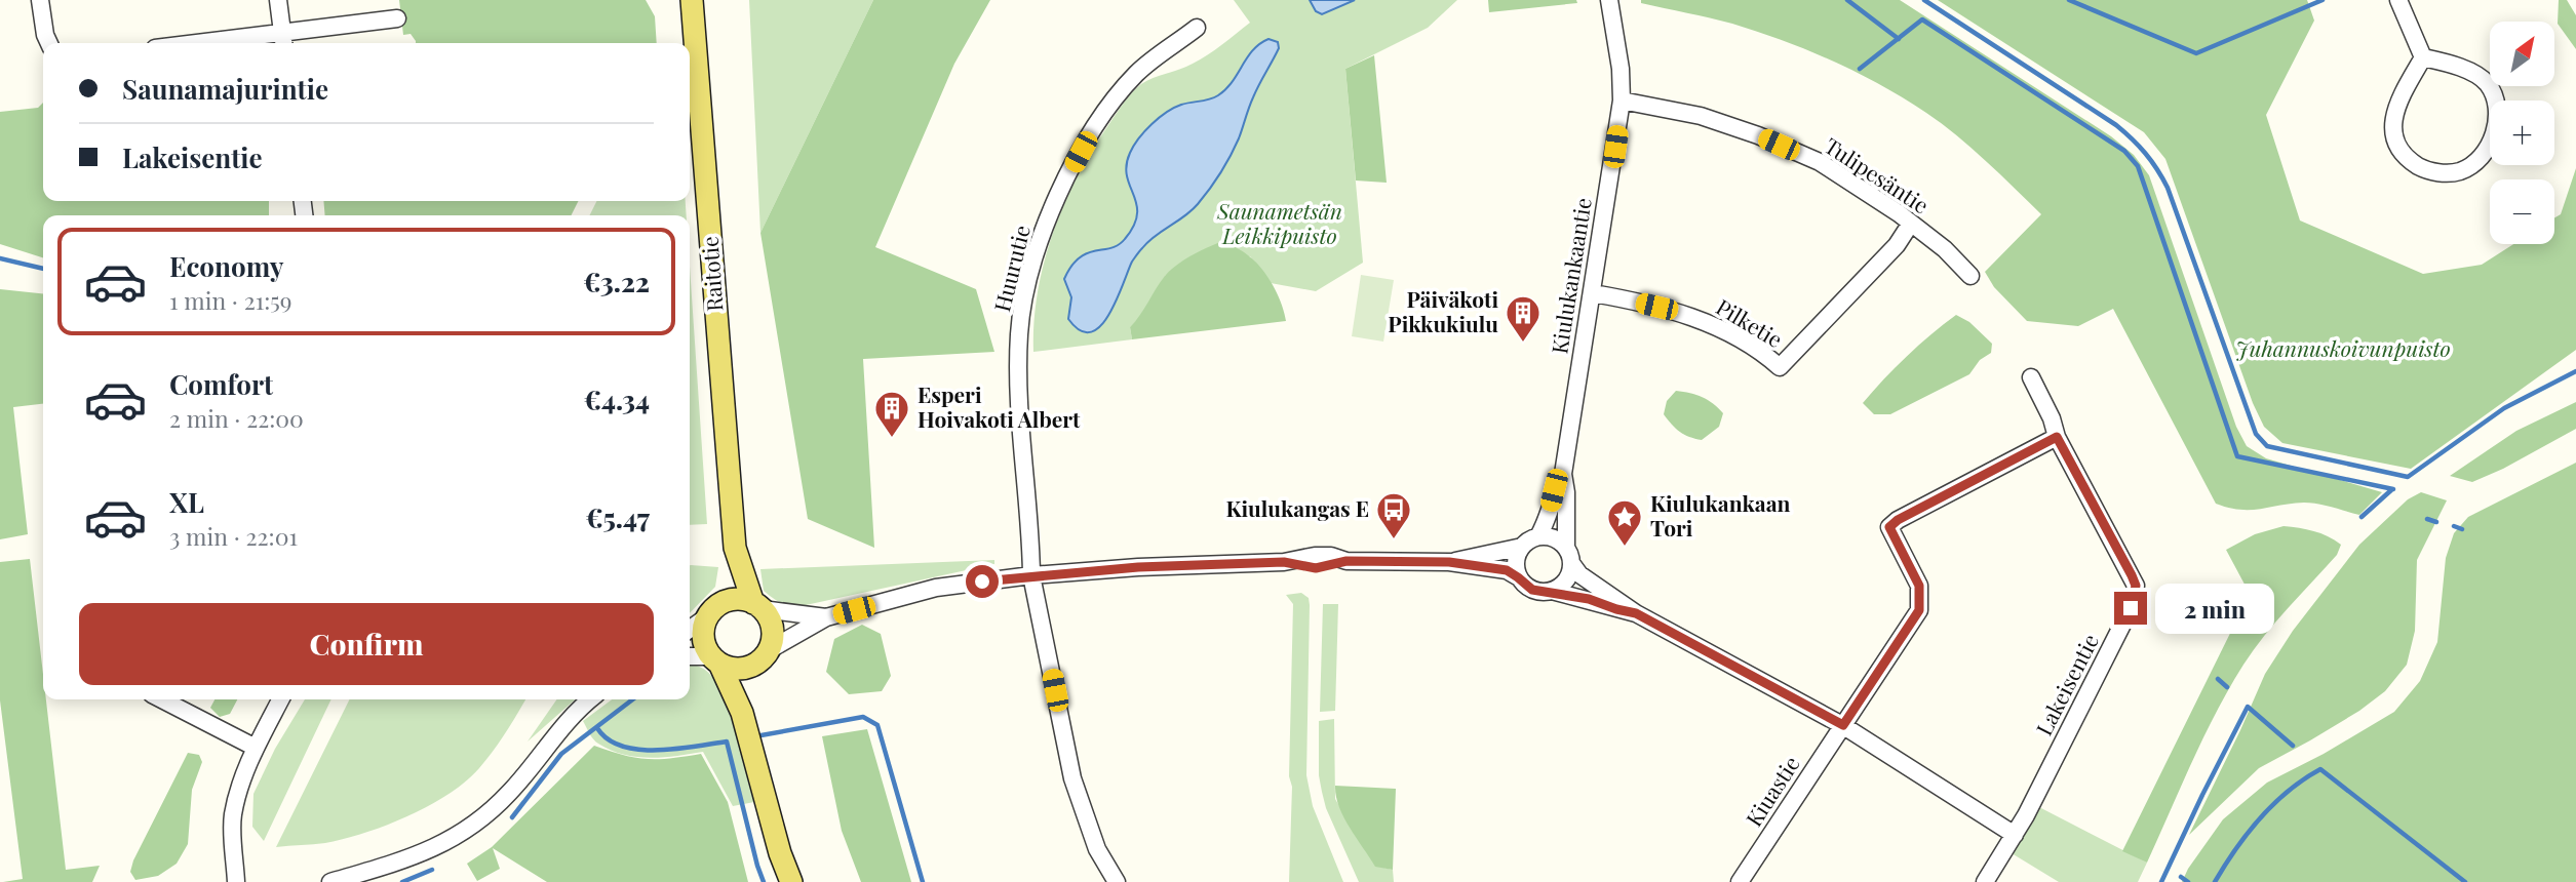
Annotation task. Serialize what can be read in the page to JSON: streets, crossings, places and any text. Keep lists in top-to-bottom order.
{
  "streets": {
    "main road": ["Raitotie"],
    "street": [
      "Tulipesäntie",
      "Huurutie",
      "Kiulukankaantie",
      "Pilketie",
      "Lakeisentie",
      "Kiuastie"
    ]
  },
  "crossings": [
    ["Tulipesäntie", "Kiulukankaantie"],
    ["Tulipesäntie", "Pilketie"],
    ["Kiulukankaantie", "Pilketie"],
    ["Lakeisentie", "Kiuastie"]
  ],
  "parks": ["Saunametsän Leikkipuisto", "Juhannuskoivunpuisto"],
  "places": {
    "building": ["Päiväkoti Pikkukiulu", "Esperi Hoivakoti Albert"],
    "bus stop": ["Kiulukangas E"],
    "place": ["Kiulukankaan Tori"]
  },
  "north": "top right",
  "page": {
    "map_buttons": ["+", "−"],
    "banner": ["Saunamajurintie", "Lakeisentie"],
    "list": [
      {
        "name": "Economy",
        "note": "1 min · 21:59",
        "value": "€3.22"
      },
      {
        "name": "Comfort",
        "note": "2 min · 22:00",
        "value": "€4.34"
      },
      {
        "name": "XL",
        "note": "3 min · 22:01",
        "value": "€5.47"
      }
    ],
    "bubble": "2 min",
    "buttons": "Confirm"
  }
}
